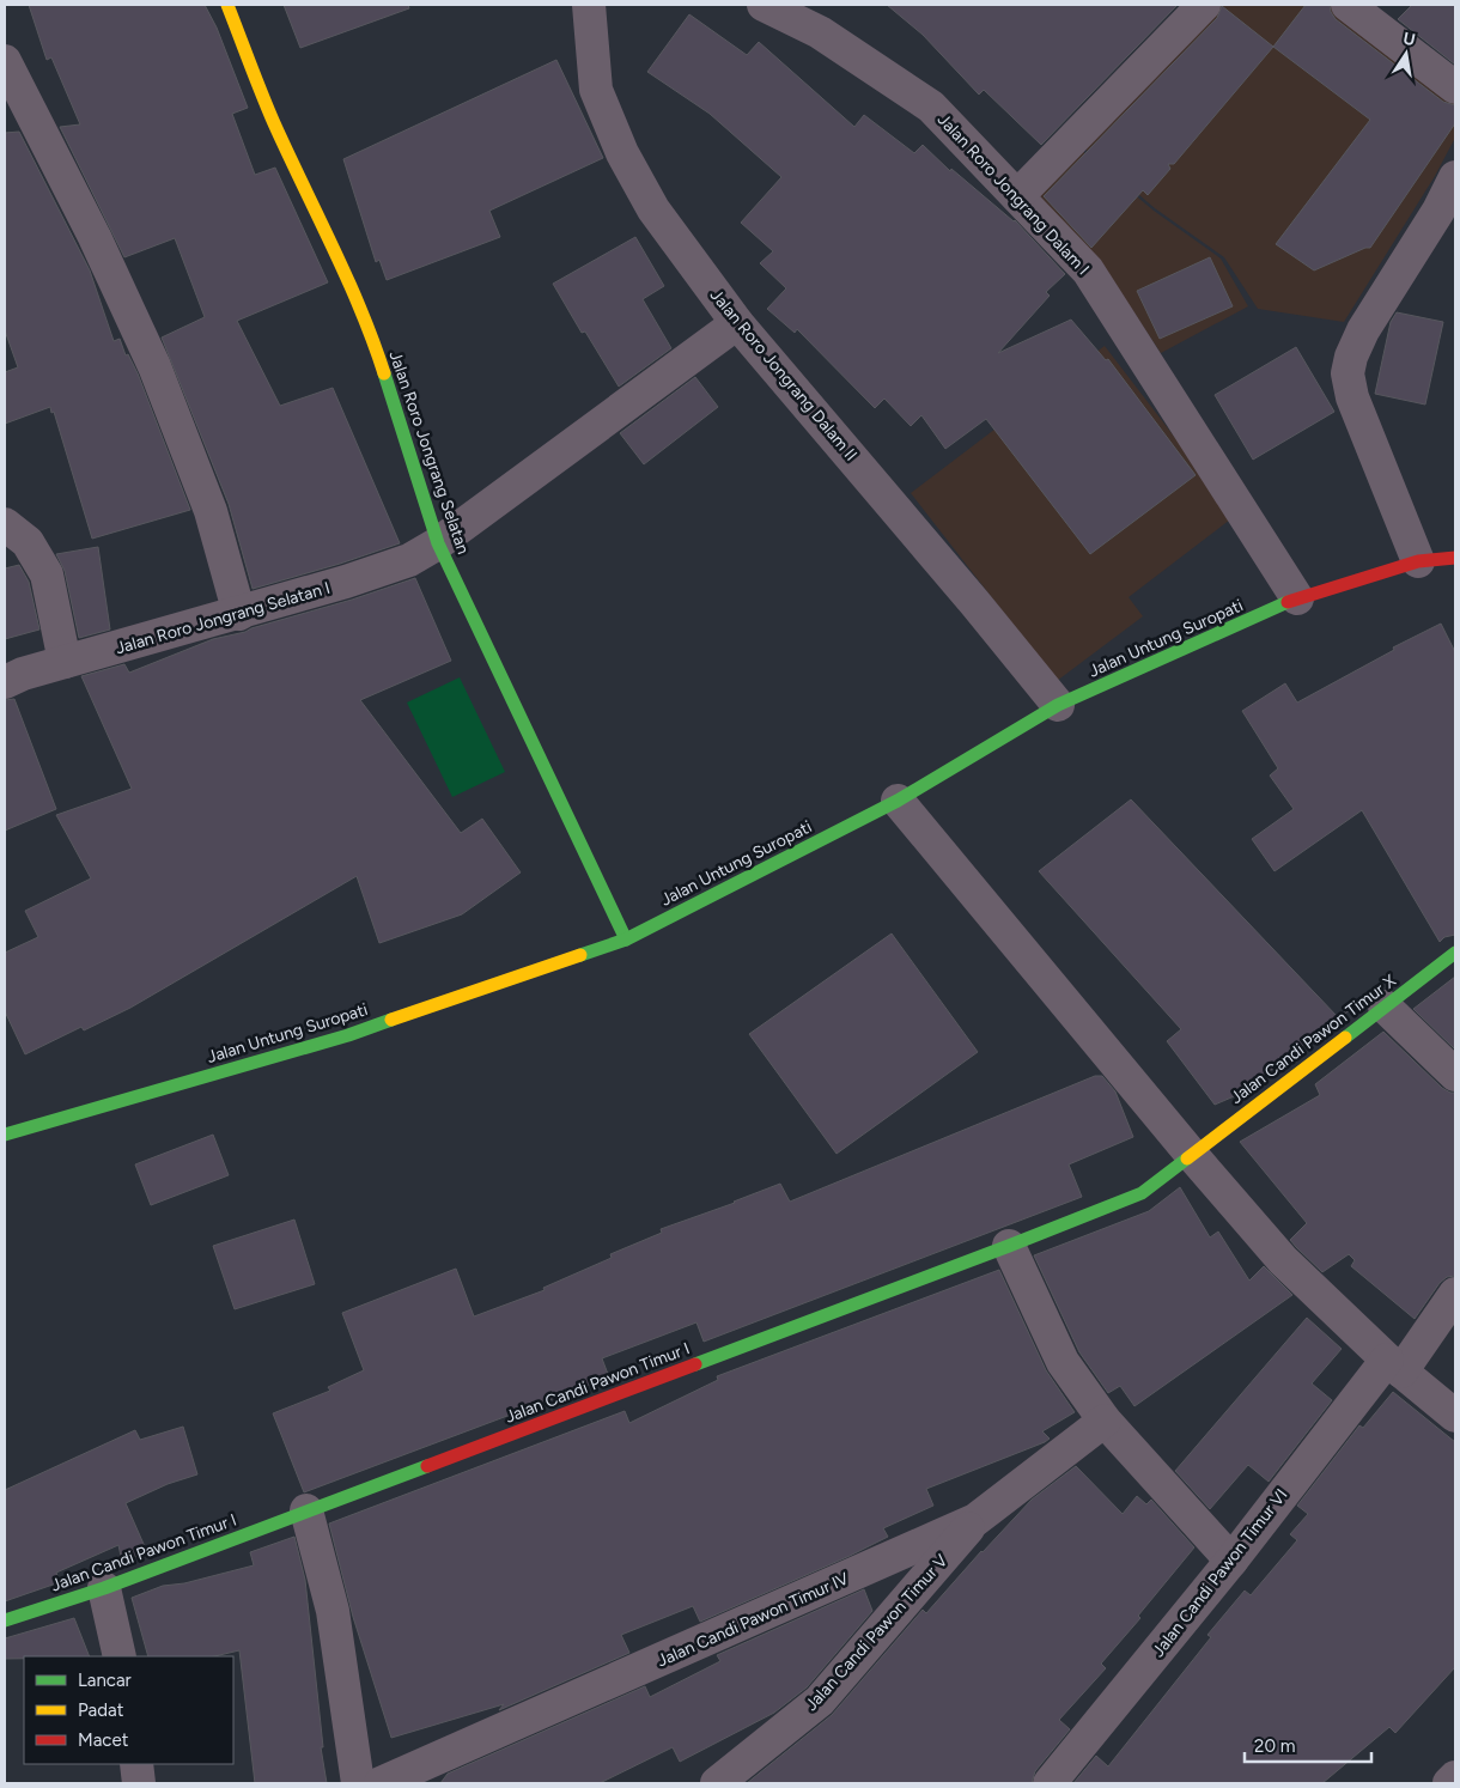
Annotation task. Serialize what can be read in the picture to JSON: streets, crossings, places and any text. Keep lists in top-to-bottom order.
{
  "streets": {
    "street": [
      "Jalan Roro Jongrang Dalam I",
      "Jalan Roro Jongrang Dalam II",
      "Jalan Roro Jongrang Selatan",
      "Jalan Roro Jongrang Selatan I",
      "Jalan Untung Suropati",
      "Jalan Candi Pawon Timur X",
      "Jalan Candi Pawon Timur I",
      "Jalan Candi Pawon Timur VI",
      "Jalan Candi Pawon Timur IV",
      "Jalan Candi Pawon Timur V"
    ]
  },
  "crossings": [
    ["Jalan Roro Jongrang Dalam I", "Jalan Untung Suropati"],
    ["Jalan Roro Jongrang Dalam II", "Jalan Roro Jongrang Selatan I"],
    ["Jalan Roro Jongrang Dalam II", "Jalan Untung Suropati"],
    ["Jalan Roro Jongrang Selatan", "Jalan Roro Jongrang Selatan I"],
    ["Jalan Roro Jongrang Selatan", "Jalan Untung Suropati"],
    ["Jalan Candi Pawon Timur X", "Jalan Candi Pawon Timur I"],
    ["Jalan Candi Pawon Timur IV", "Jalan Candi Pawon Timur V"]
  ],
  "legend": ["Lancar", "Padat", "Macet"],
  "scale_bar": "20 m",
  "north": "top"
}
